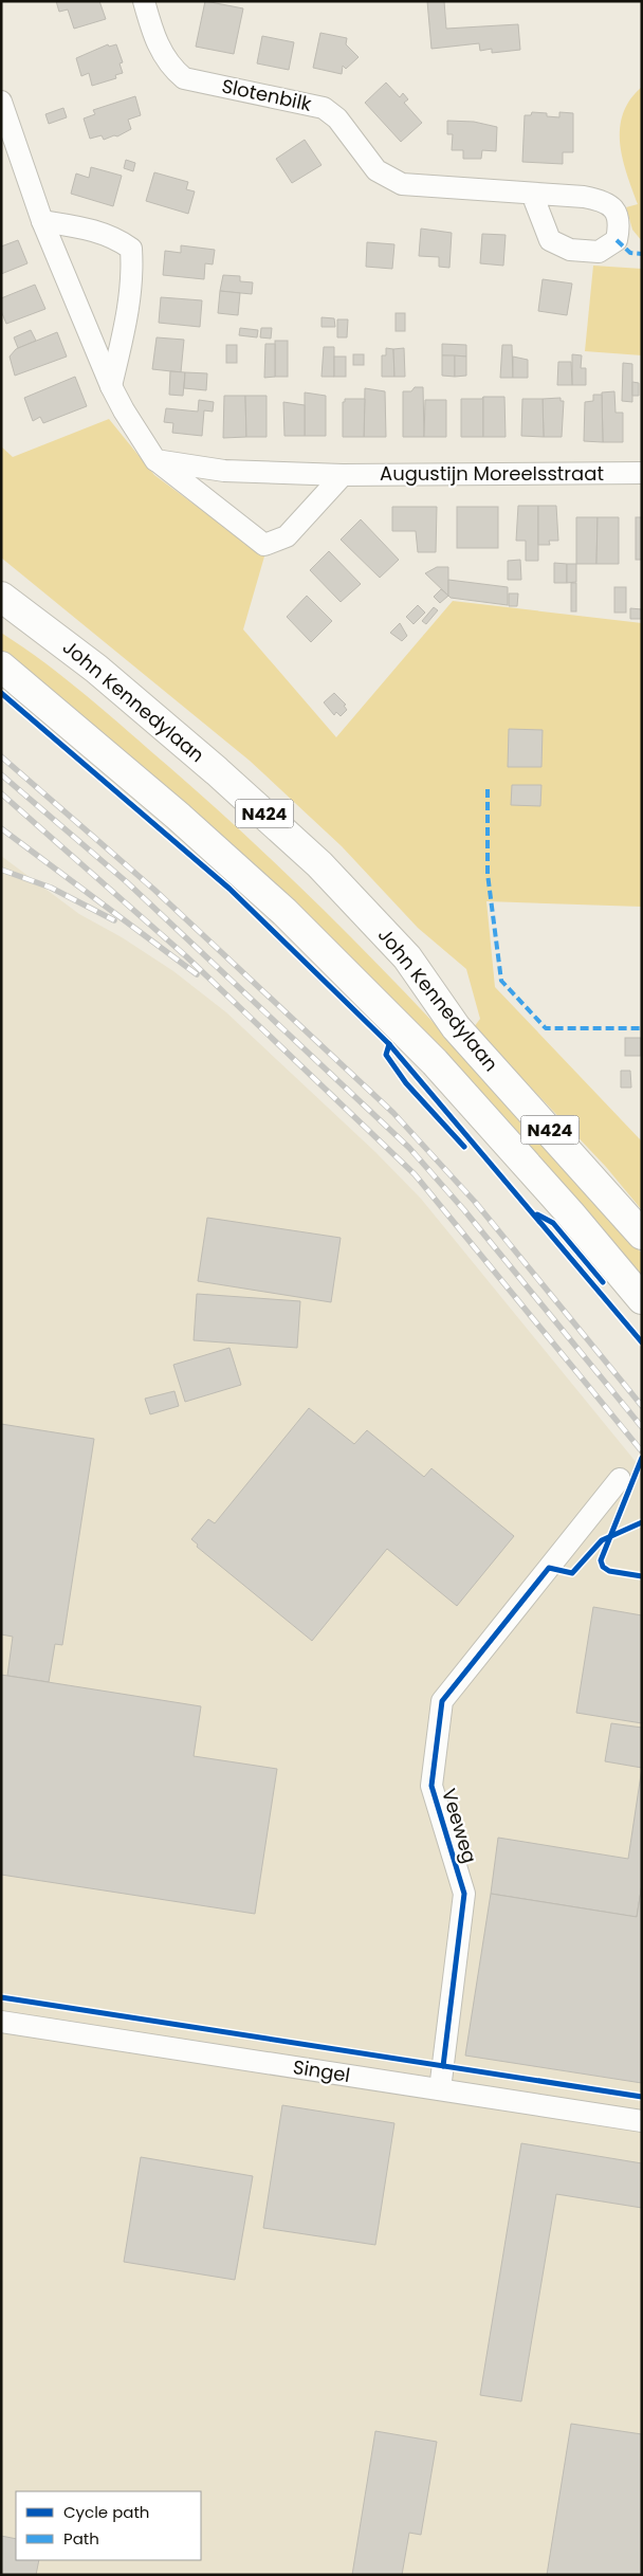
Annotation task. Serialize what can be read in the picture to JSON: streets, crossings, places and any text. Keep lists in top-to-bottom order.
{
  "streets": {
    "highway": ["John Kennedylaan", "N424"],
    "street": [
      "Slotenbilk",
      "Augustijn Moreelsstraat",
      "Veeweg",
      "Singel"
    ]
  },
  "crossings": [
    ["Veeweg", "Singel"]
  ],
  "legend": ["Cycle path", "Path"]
}
